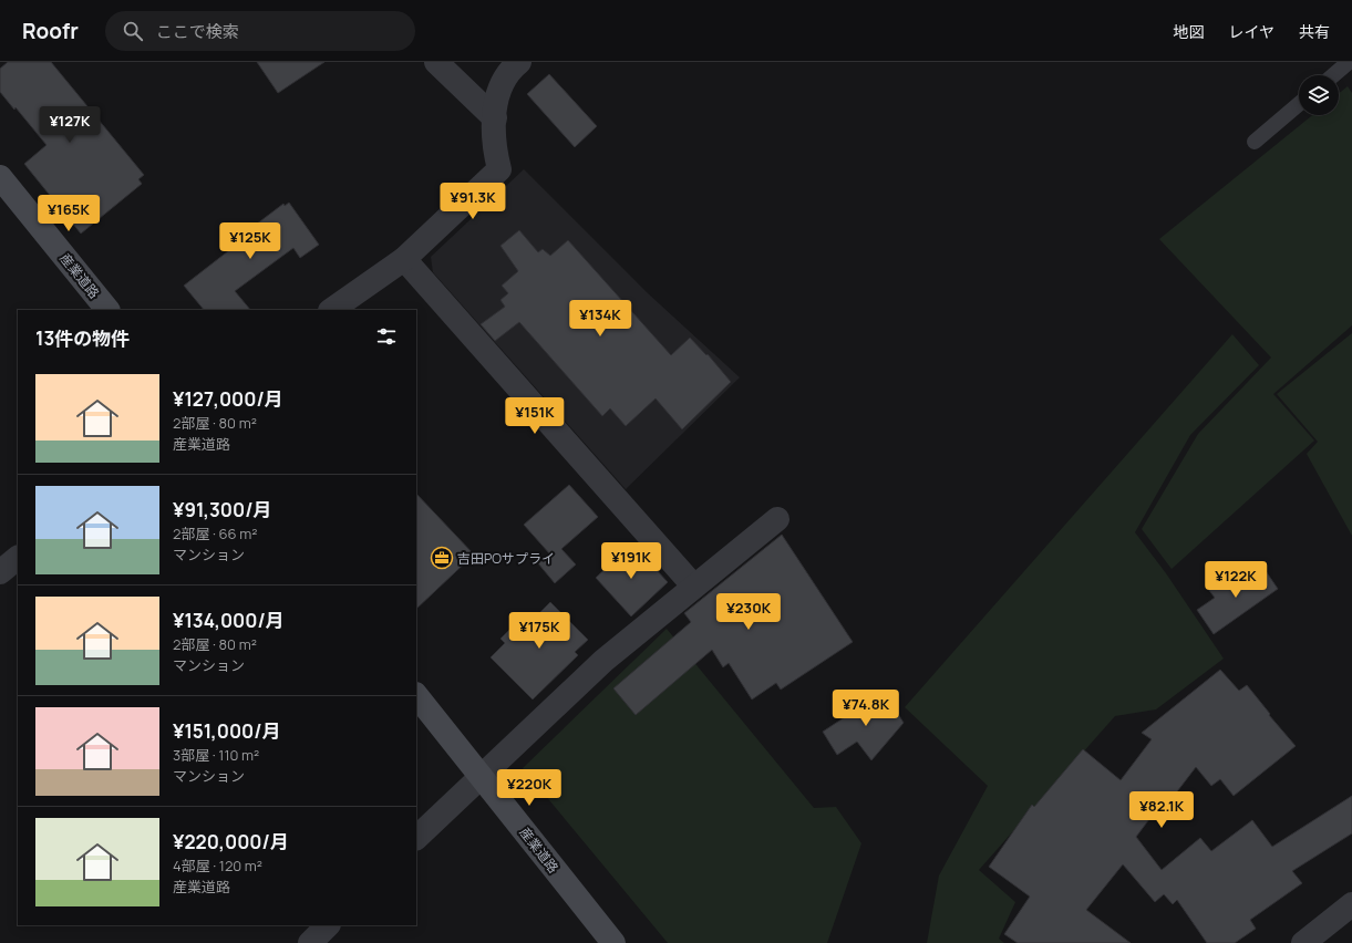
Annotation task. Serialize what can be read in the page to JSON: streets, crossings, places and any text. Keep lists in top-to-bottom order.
{
  "streets": {
    "street": ["産業道路"]
  },
  "places": {
    "office": ["吉田POサプライ"]
  },
  "page": {
    "header": "Roofr",
    "search": "ここで検索",
    "nav": ["地図", "レイヤ", "共有"],
    "price": [
      "¥127K",
      "¥91.3K",
      "¥165K",
      "¥125K",
      "¥134K",
      "¥151K",
      "¥191K",
      "¥122K",
      "¥230K",
      "¥175K",
      "¥74.8K",
      "¥220K",
      "¥82.1K"
    ],
    "heading": "13件の物件",
    "list": [
      {
        "name": "¥127,000/月",
        "note": "2部屋 · 80 m² · 産業道路"
      },
      {
        "name": "¥91,300/月",
        "note": "2部屋 · 66 m² · マンション"
      },
      {
        "name": "¥134,000/月",
        "note": "2部屋 · 80 m² · マンション"
      },
      {
        "name": "¥151,000/月",
        "note": "3部屋 · 110 m² · マンション"
      },
      {
        "name": "¥220,000/月",
        "note": "4部屋 · 120 m² · 産業道路"
      }
    ]
  }
}
